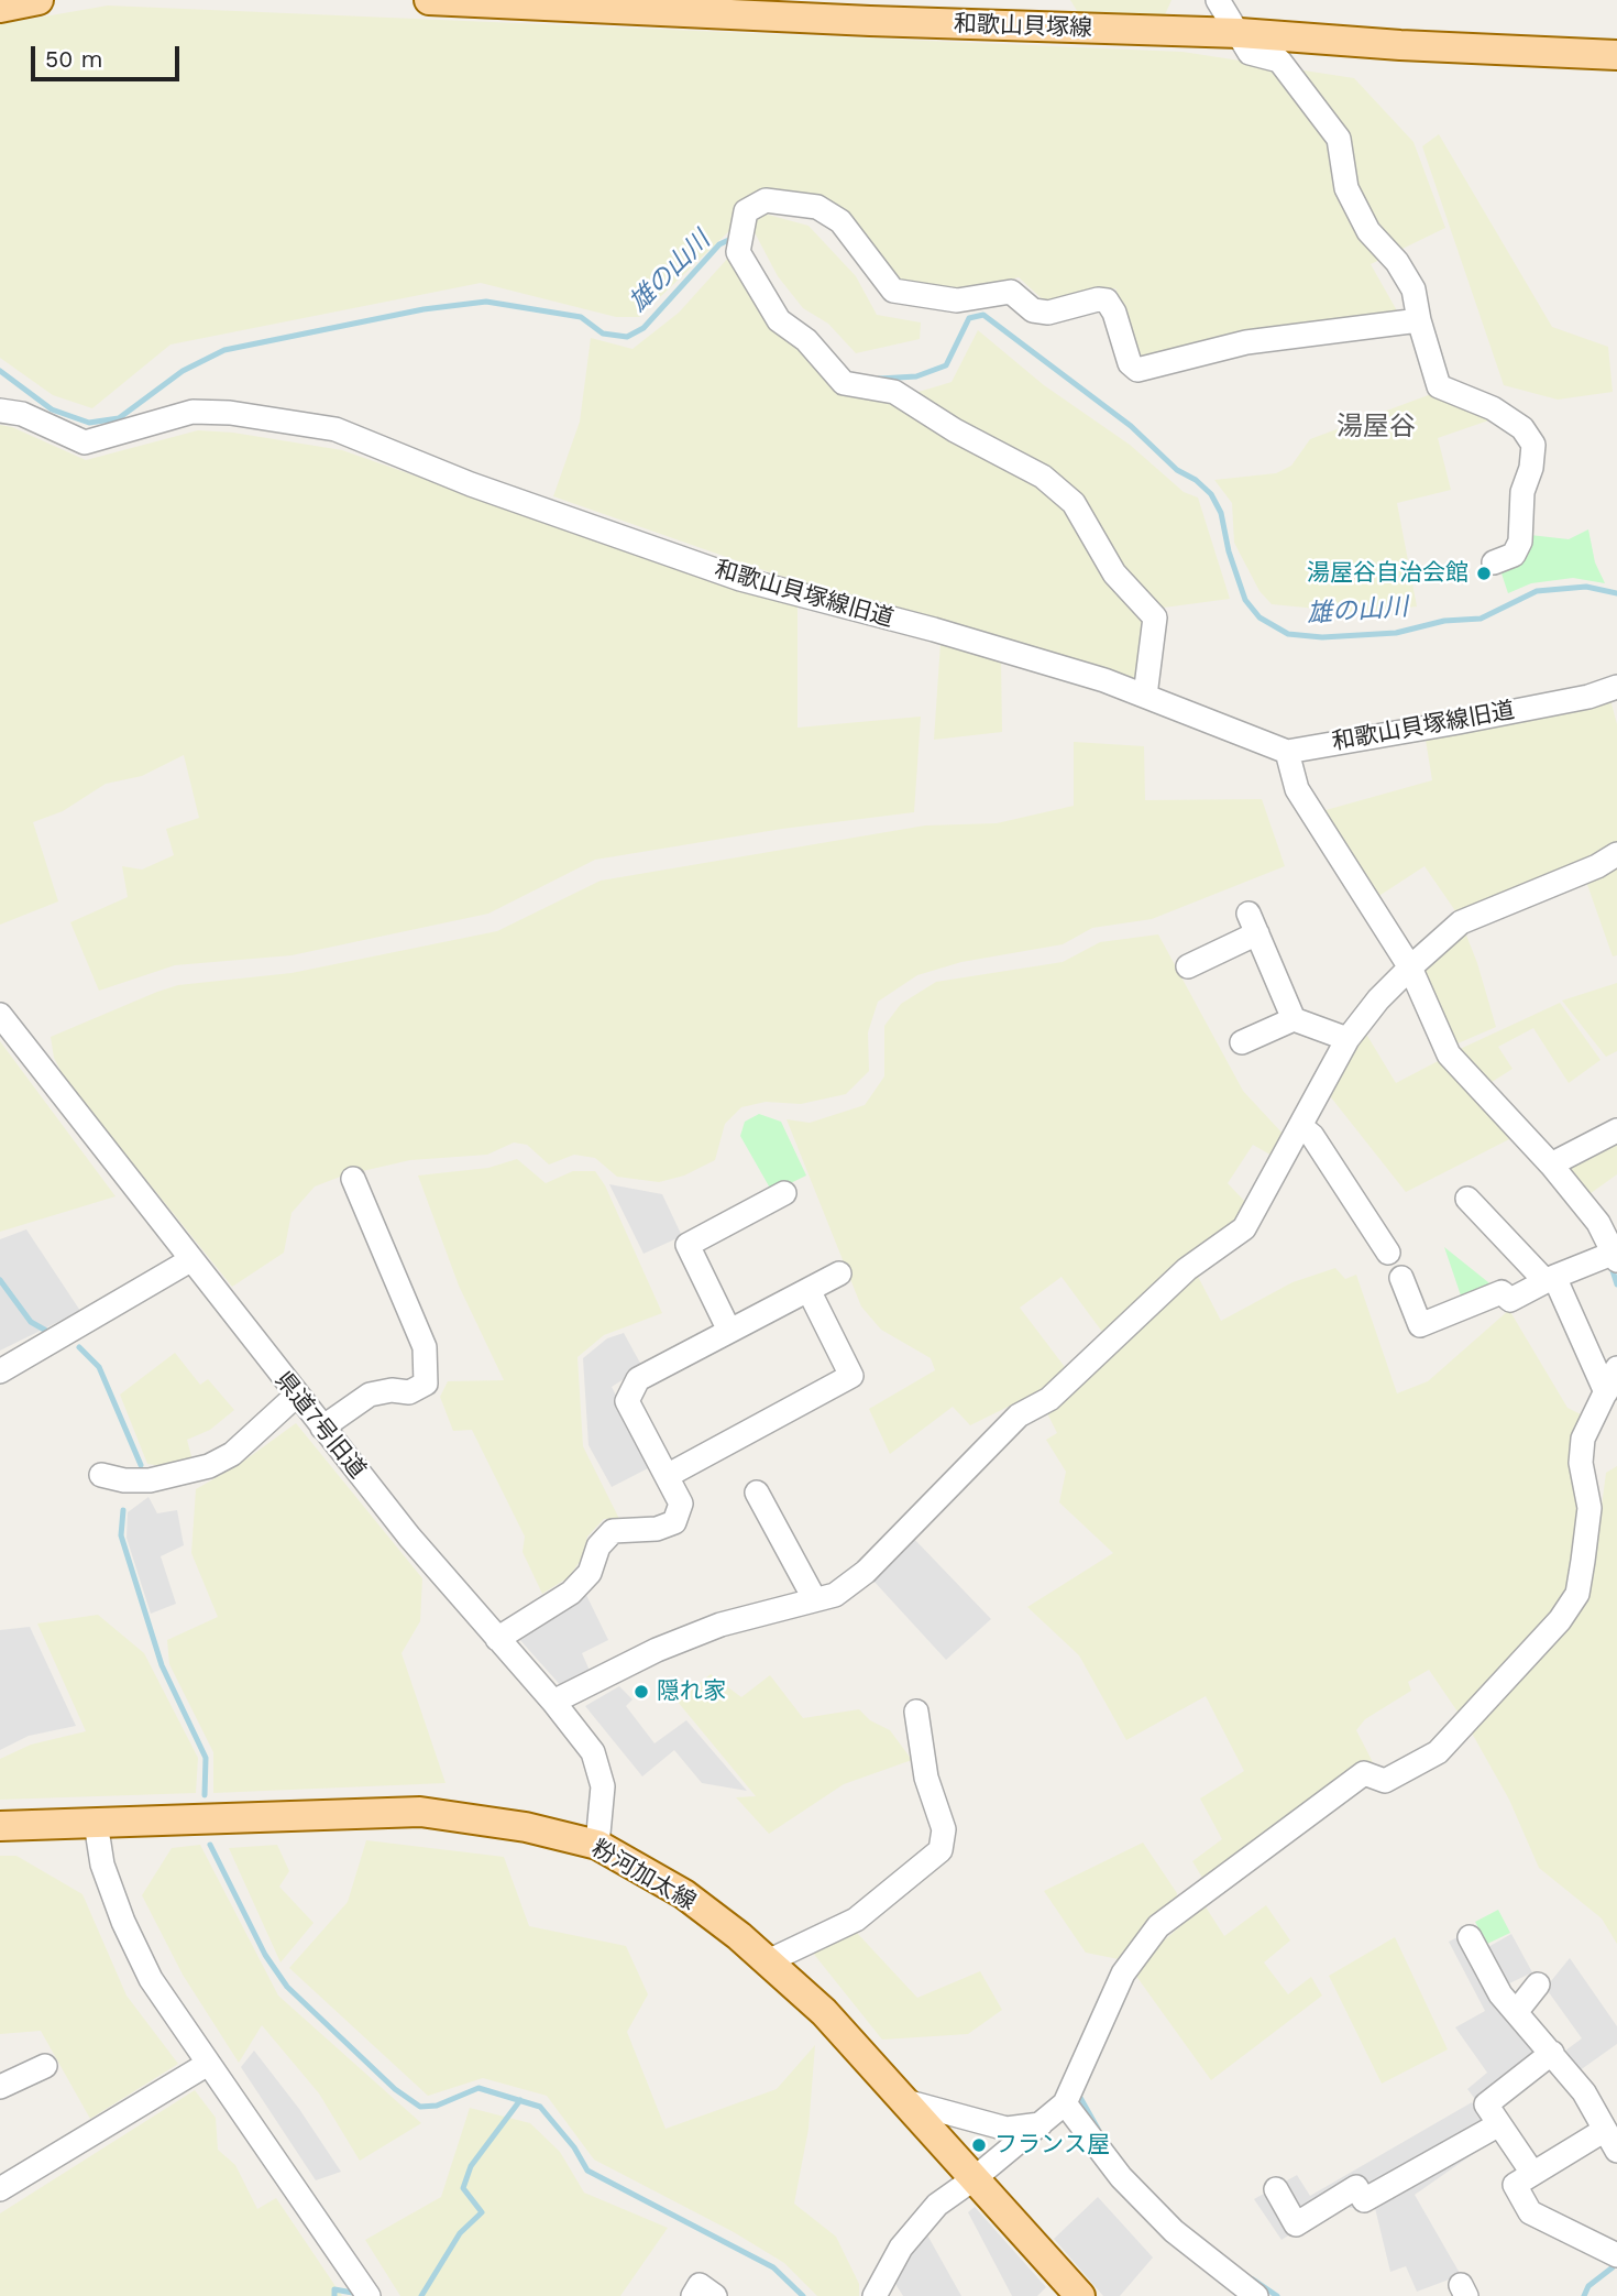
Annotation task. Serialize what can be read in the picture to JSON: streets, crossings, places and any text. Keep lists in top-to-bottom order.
{
  "streets": {
    "main road": ["和歌山貝塚線", "粉河加太線"],
    "street": ["和歌山貝塚線旧道", "県道7号旧道"]
  },
  "crossings": [
    ["県道7号旧道", "粉河加太線"]
  ],
  "districts": ["湯屋谷"],
  "water": ["雄の山川"],
  "places": ["湯屋谷自治会館", "隠れ家", "フランス屋"],
  "scale_bar": "50 m"
}
